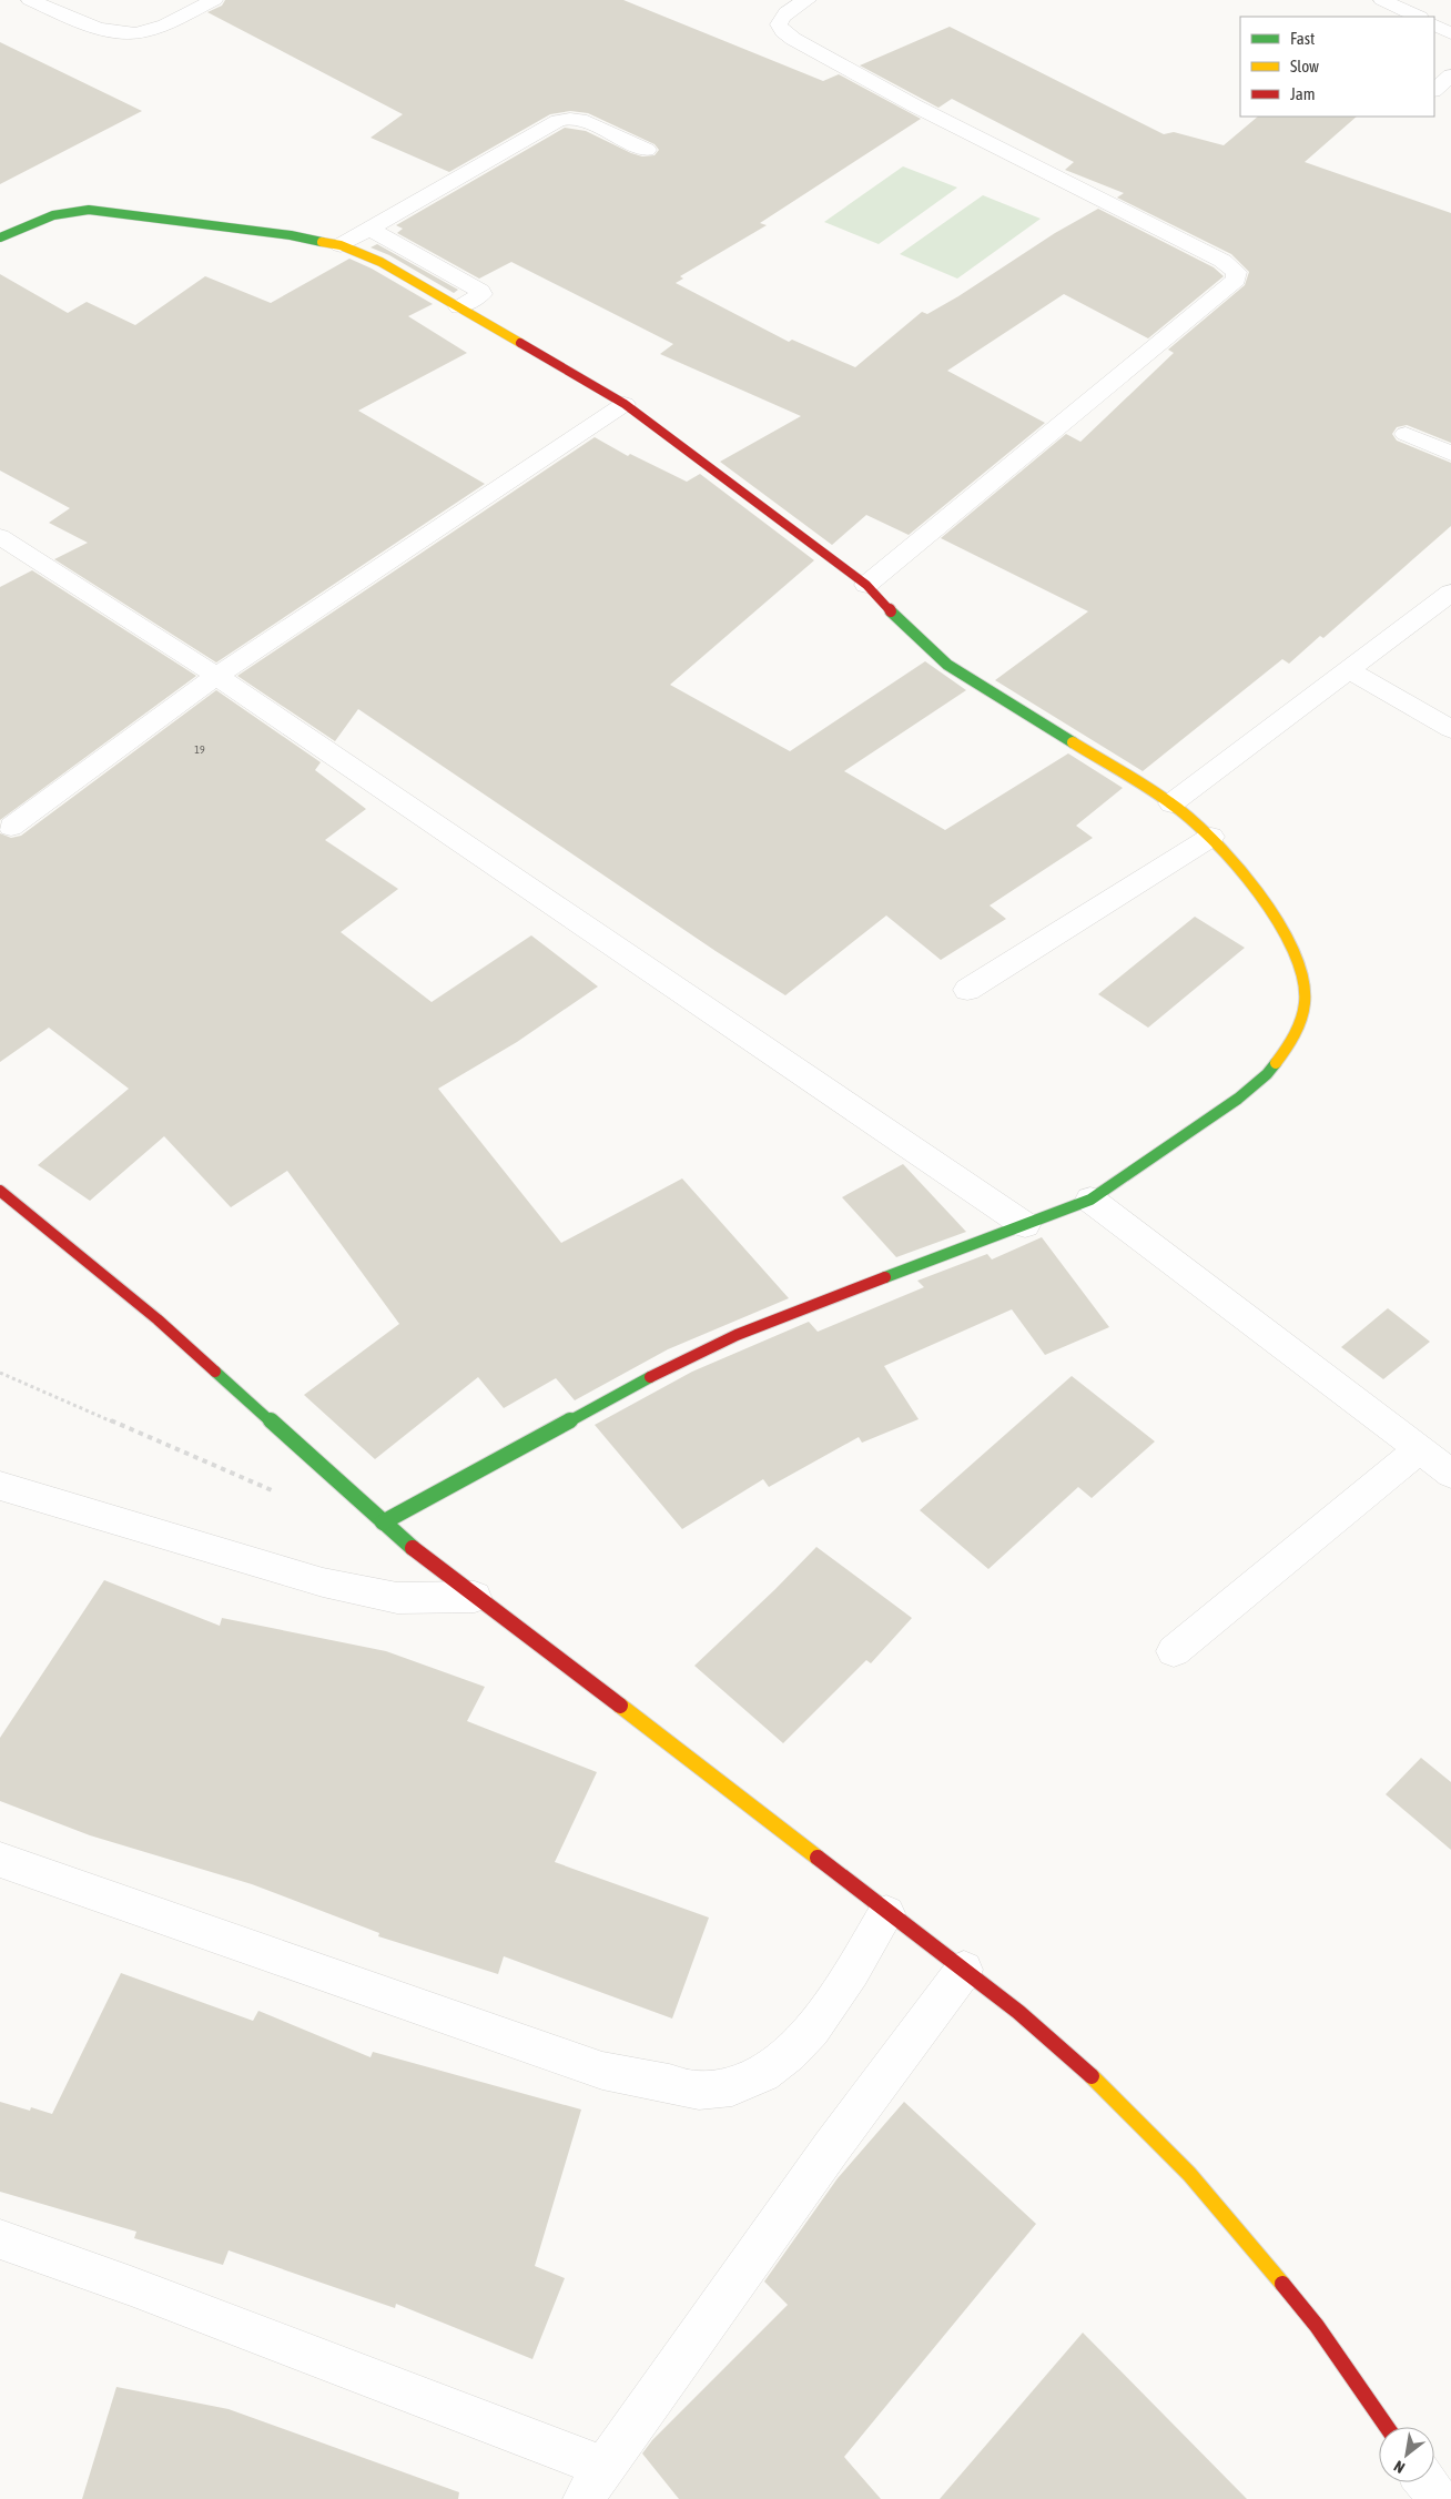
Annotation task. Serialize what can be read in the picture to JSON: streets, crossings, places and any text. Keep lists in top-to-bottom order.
{
  "house_numbers": ["19"],
  "legend": ["Fast", "Slow", "Jam"],
  "north": "bottom left"
}
